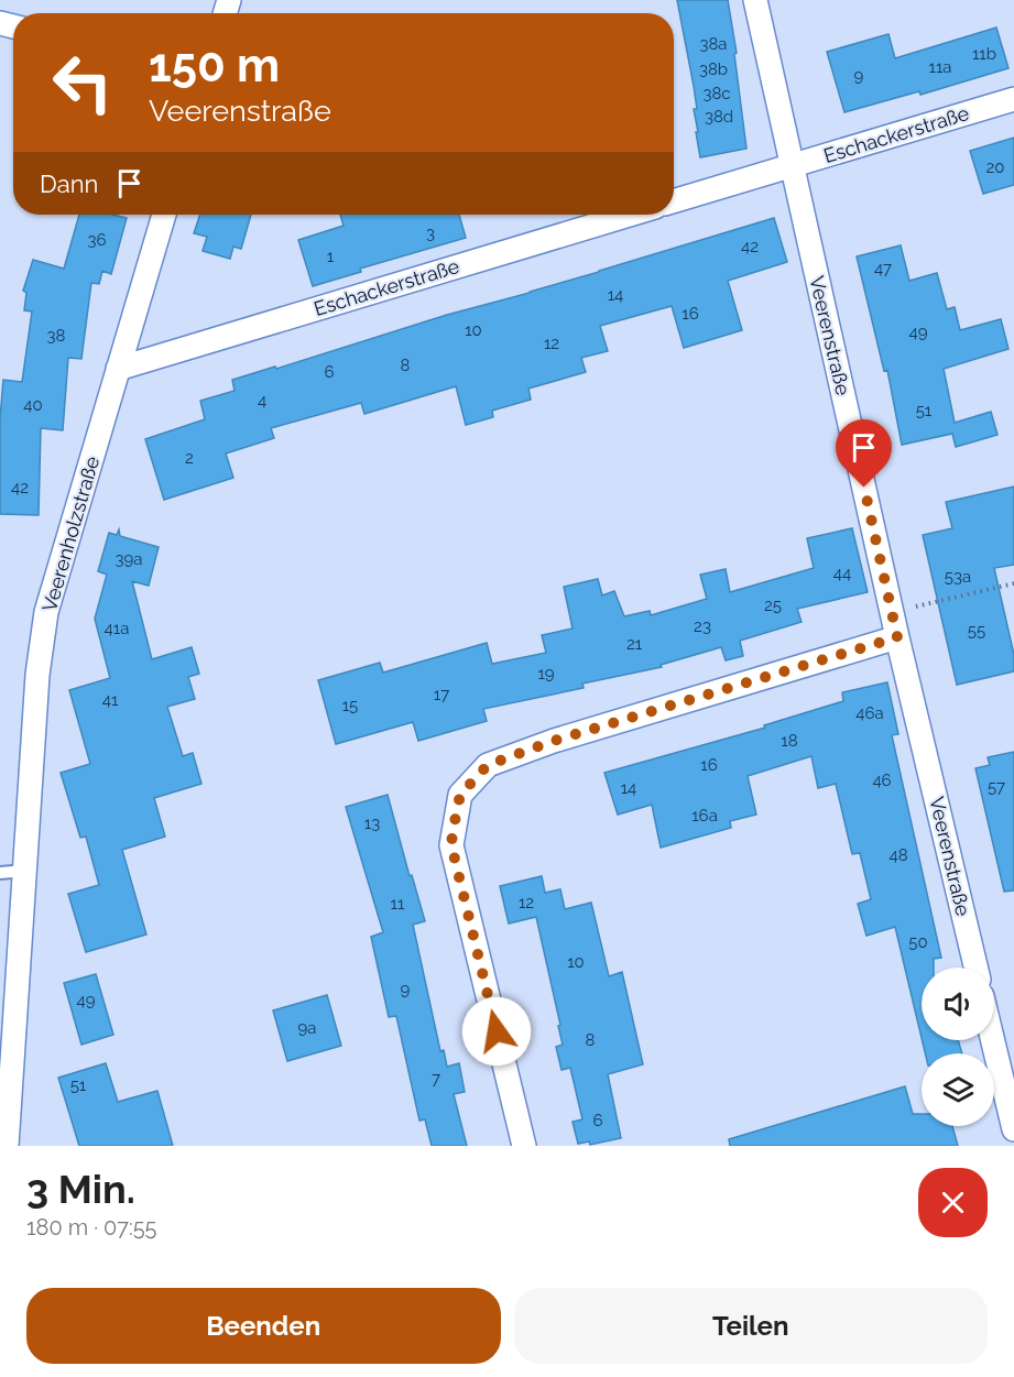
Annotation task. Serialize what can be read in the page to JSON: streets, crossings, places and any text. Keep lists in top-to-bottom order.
{
  "streets": {
    "street": ["Eschackerstraße", "Veerenstraße", "Veerenholzstraße"]
  },
  "crossings": [
    ["Eschackerstraße", "Veerenstraße"],
    ["Eschackerstraße", "Veerenholzstraße"]
  ],
  "house_numbers": [
    "38a",
    "11b",
    "11a",
    "38b",
    "9",
    "38c",
    "38d",
    "20",
    "3",
    "36",
    "42",
    "1",
    "47",
    "14",
    "16",
    "10",
    "49",
    "38",
    "12",
    "8",
    "6",
    "4",
    "40",
    "51",
    "2",
    "42",
    "39a",
    "44",
    "53a",
    "25",
    "23",
    "41a",
    "55",
    "21",
    "19",
    "17",
    "41",
    "15",
    "46a",
    "18",
    "16",
    "46",
    "57",
    "14",
    "16a",
    "13",
    "48",
    "12",
    "11",
    "50",
    "10",
    "9",
    "49",
    "9a",
    "8",
    "7",
    "51",
    "6"
  ],
  "page": {
    "turn": ["150 m", "Veerenstraße"],
    "then": "Dann",
    "heading": ["3 Min.", "180 m · 07:55"],
    "buttons": ["Beenden", "Teilen"]
  }
}
